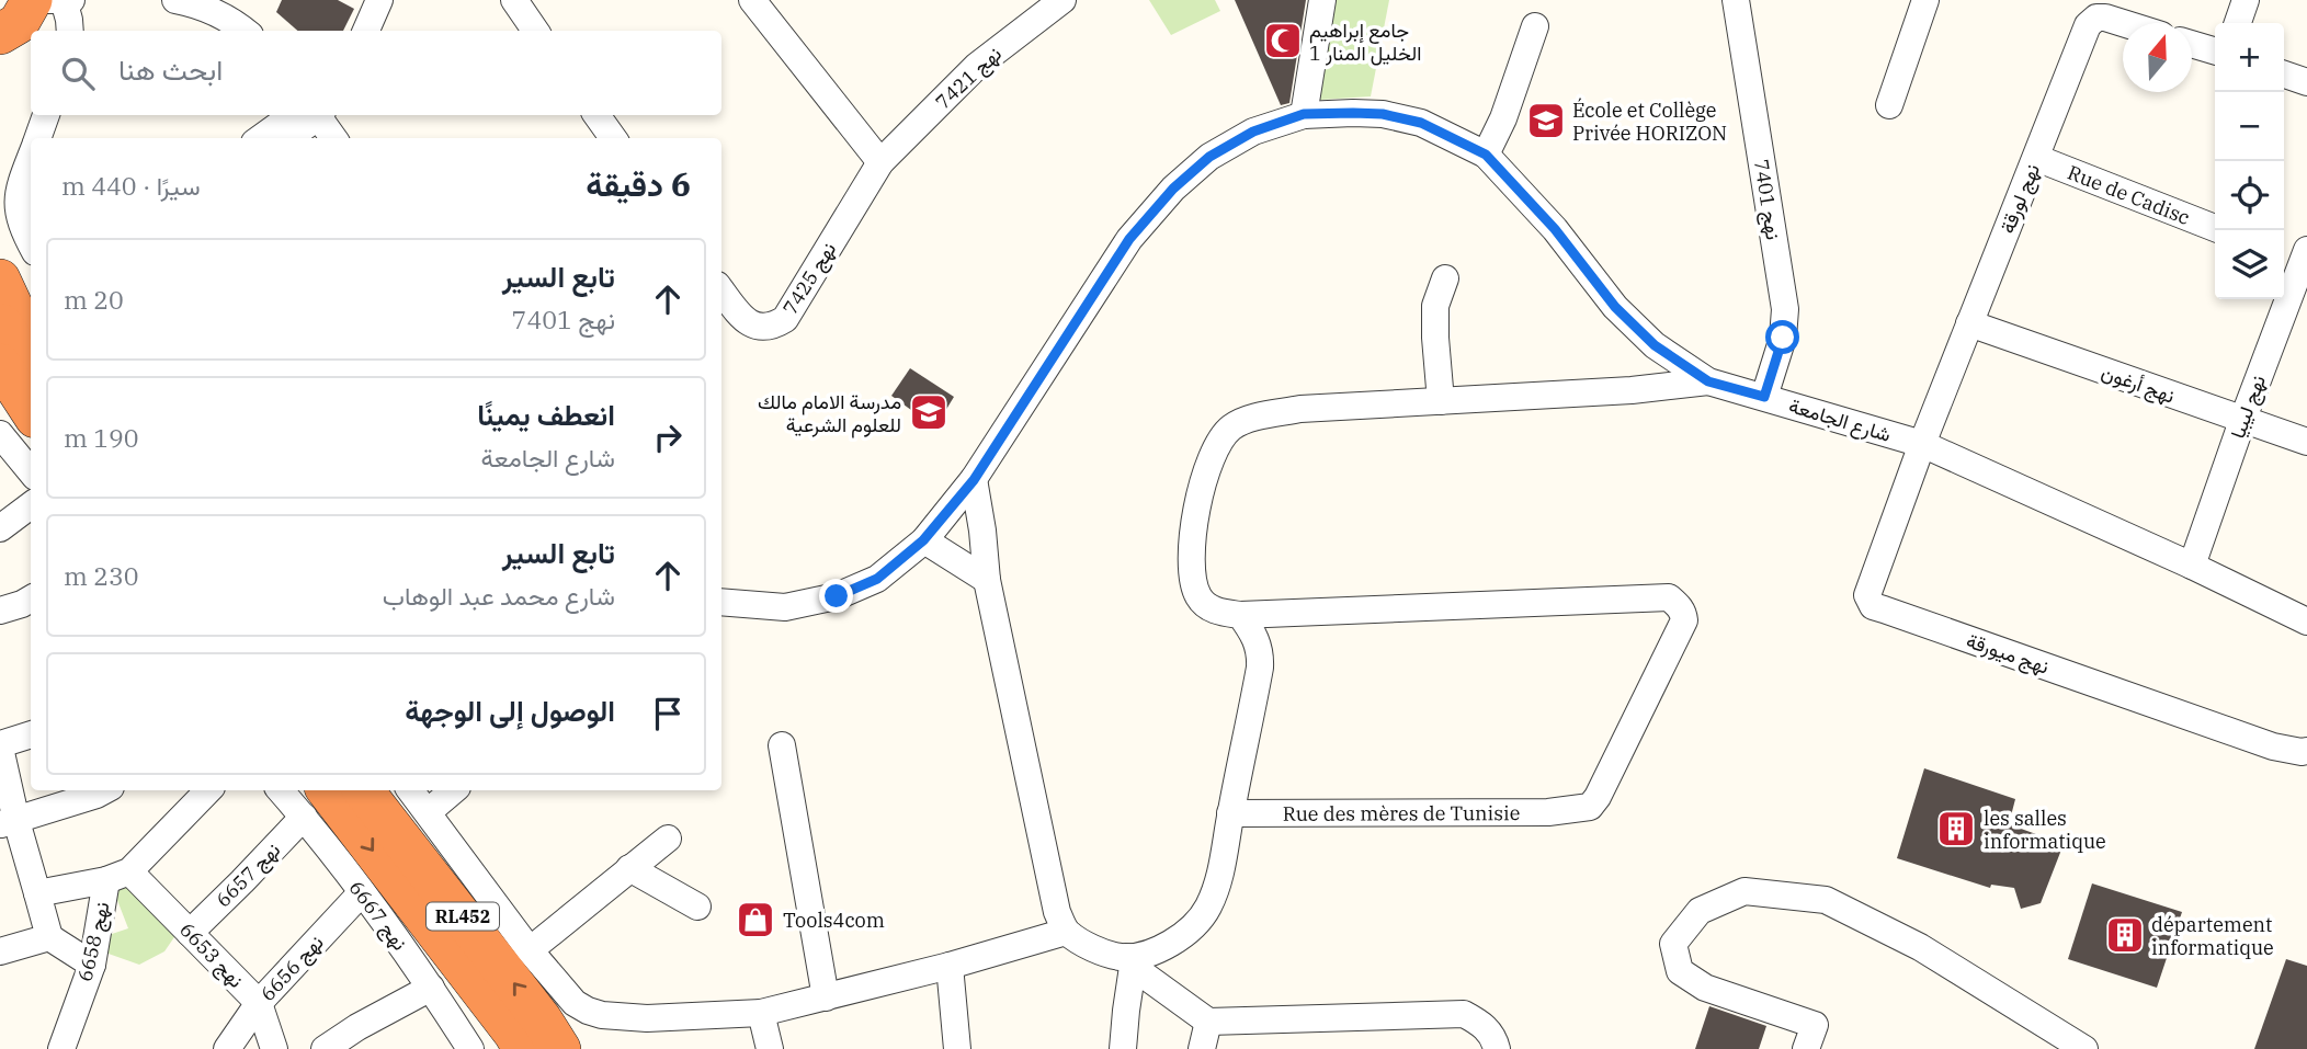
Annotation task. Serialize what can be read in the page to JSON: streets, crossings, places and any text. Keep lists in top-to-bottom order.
{
  "streets": {
    "highway": ["RL452"],
    "street": [
      "نهج 7421",
      "Rue de Cadisc",
      "نهج لورقة",
      "نهج 7401",
      "نهج 7425",
      "نهج أرغون",
      "نهج ليبيا",
      "شارع الجامعة",
      "نهج ميورقة",
      "Rue des mères de Tunisie",
      "نهج 6657",
      "نهج 6667",
      "نهج 6658",
      "نهج 6653",
      "نهج 6656"
    ]
  },
  "crossings": [
    ["نهج 7421", "نهج 7425"],
    ["Rue de Cadisc", "نهج لورقة"],
    ["نهج لورقة", "نهج أرغون"],
    ["نهج لورقة", "شارع الجامعة"],
    ["نهج لورقة", "نهج ميورقة"],
    ["نهج 7401", "شارع الجامعة"],
    ["نهج أرغون", "نهج ليبيا"],
    ["نهج ليبيا", "شارع الجامعة"],
    ["شارع الجامعة", "نهج ميورقة"],
    ["نهج 6657", "نهج 6667"],
    ["نهج 6657", "RL452"],
    ["نهج 6657", "نهج 6653"],
    ["نهج 6667", "RL452"],
    ["نهج 6667", "نهج 6656"],
    ["نهج 6658", "نهج 6653"],
    ["نهج 6653", "نهج 6656"]
  ],
  "places": {
    "mosque": ["جامع إبراهيم الخليل المنار 1"],
    "school or university": ["École et Collège Privée HORIZON", "مدرسة الامام مالك للعلوم الشرعية"],
    "building": ["les salles informatique", "département informatique"],
    "shop": ["Tools4com"]
  },
  "north": "top",
  "page": {
    "map_buttons": ["+", "−"],
    "search": "ابحث هنا",
    "heading": ["6 دقيقة", "سيرًا · 440 m"],
    "list": [
      ["تابع السير", "نهج 7401", "20 m"],
      ["انعطف يمينًا", "شارع الجامعة", "190 m"],
      ["تابع السير", "شارع محمد عبد الوهاب", "230 m"],
      "الوصول إلى الوجهة"
    ]
  }
}
